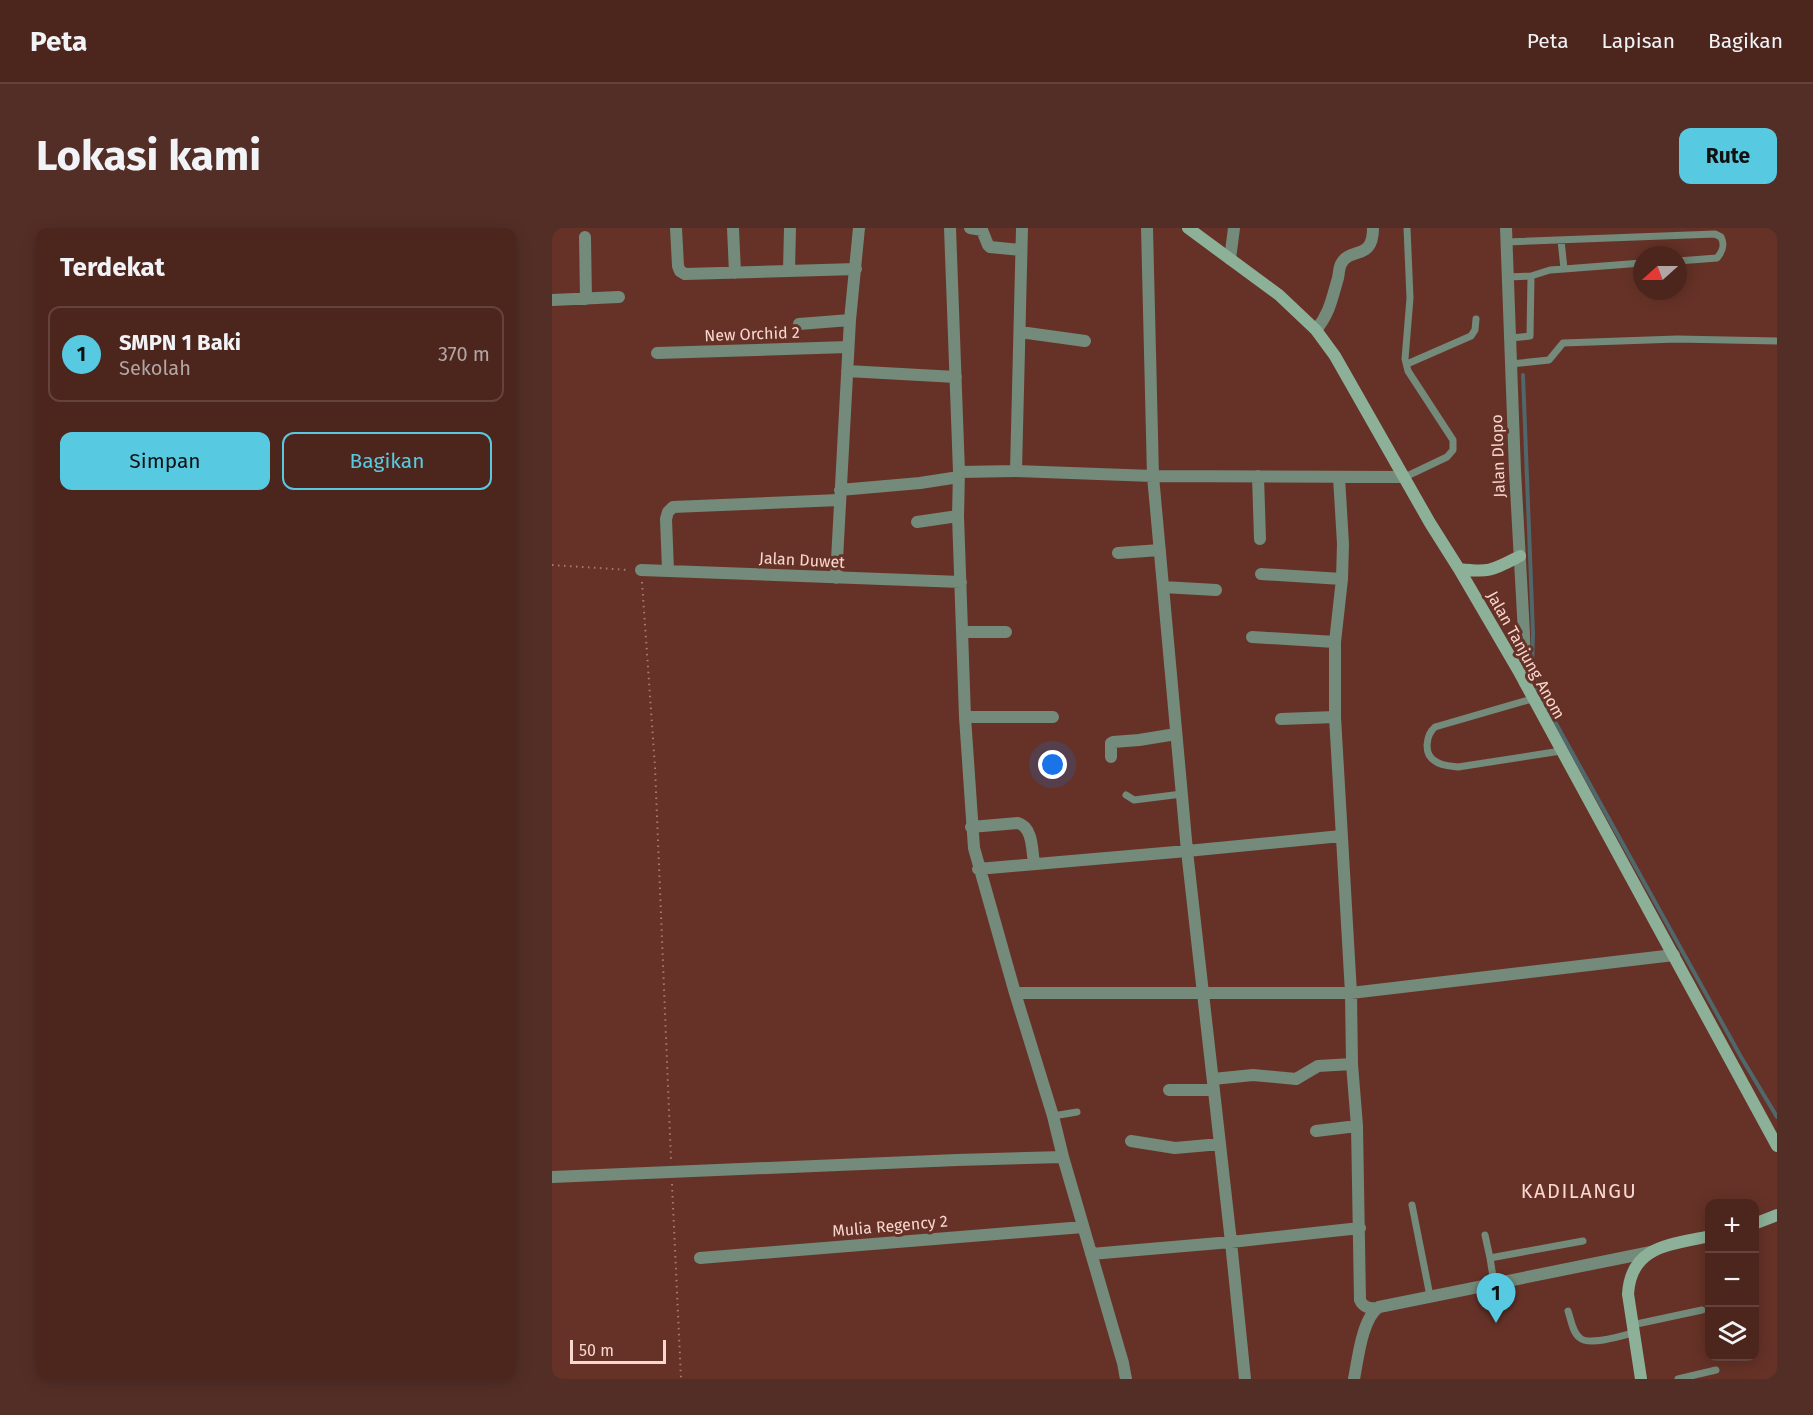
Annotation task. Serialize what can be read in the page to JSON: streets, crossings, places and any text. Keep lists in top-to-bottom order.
{
  "streets": {
    "main road": ["Jalan Tanjung Anom"],
    "street": [
      "New Orchid 2",
      "Jalan Dlopo",
      "Jalan Duwet",
      "Mulia Regency 2"
    ]
  },
  "crossings": [
    ["Jalan Dlopo", "Jalan Tanjung Anom"]
  ],
  "districts": ["KADILANGU"],
  "scale_bar": "50 m",
  "north": "left",
  "page": {
    "header": "Peta",
    "nav": ["Peta", "Lapisan", "Bagikan"],
    "buttons": [
      "Rute",
      ["Simpan", "Bagikan"]
    ],
    "title": "Lokasi kami",
    "heading": "Terdekat",
    "list": [
      {
        "mark": "1",
        "name": "SMPN 1 Baki",
        "note": "Sekolah",
        "value": "370 m"
      }
    ],
    "map_buttons": ["+", "−"],
    "pins": "1",
    "scale": "50 m"
  }
}
